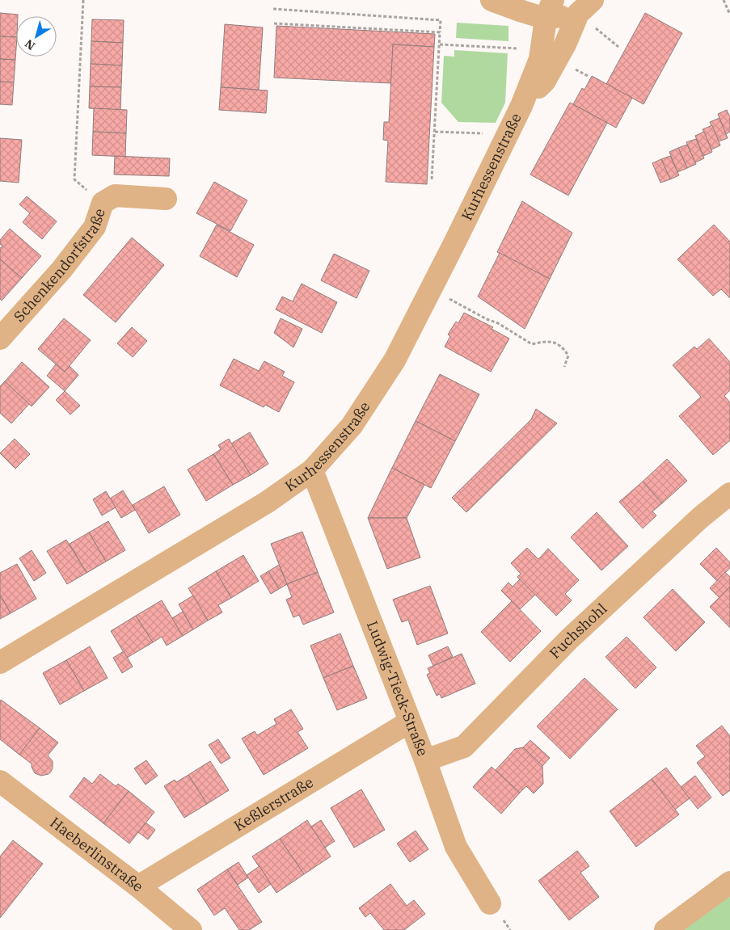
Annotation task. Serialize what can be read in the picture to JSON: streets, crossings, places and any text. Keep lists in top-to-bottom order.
{
  "streets": {
    "street": [
      "Kurhessenstraße",
      "Schenkendorfstraße",
      "Fuchshohl",
      "Ludwig-Tieck-Straße",
      "Keßlerstraße",
      "Haeberlinstraße"
    ]
  },
  "crossings": [
    ["Kurhessenstraße", "Ludwig-Tieck-Straße"],
    ["Fuchshohl", "Ludwig-Tieck-Straße"],
    ["Ludwig-Tieck-Straße", "Keßlerstraße"],
    ["Keßlerstraße", "Haeberlinstraße"]
  ],
  "north": "bottom left"
}
